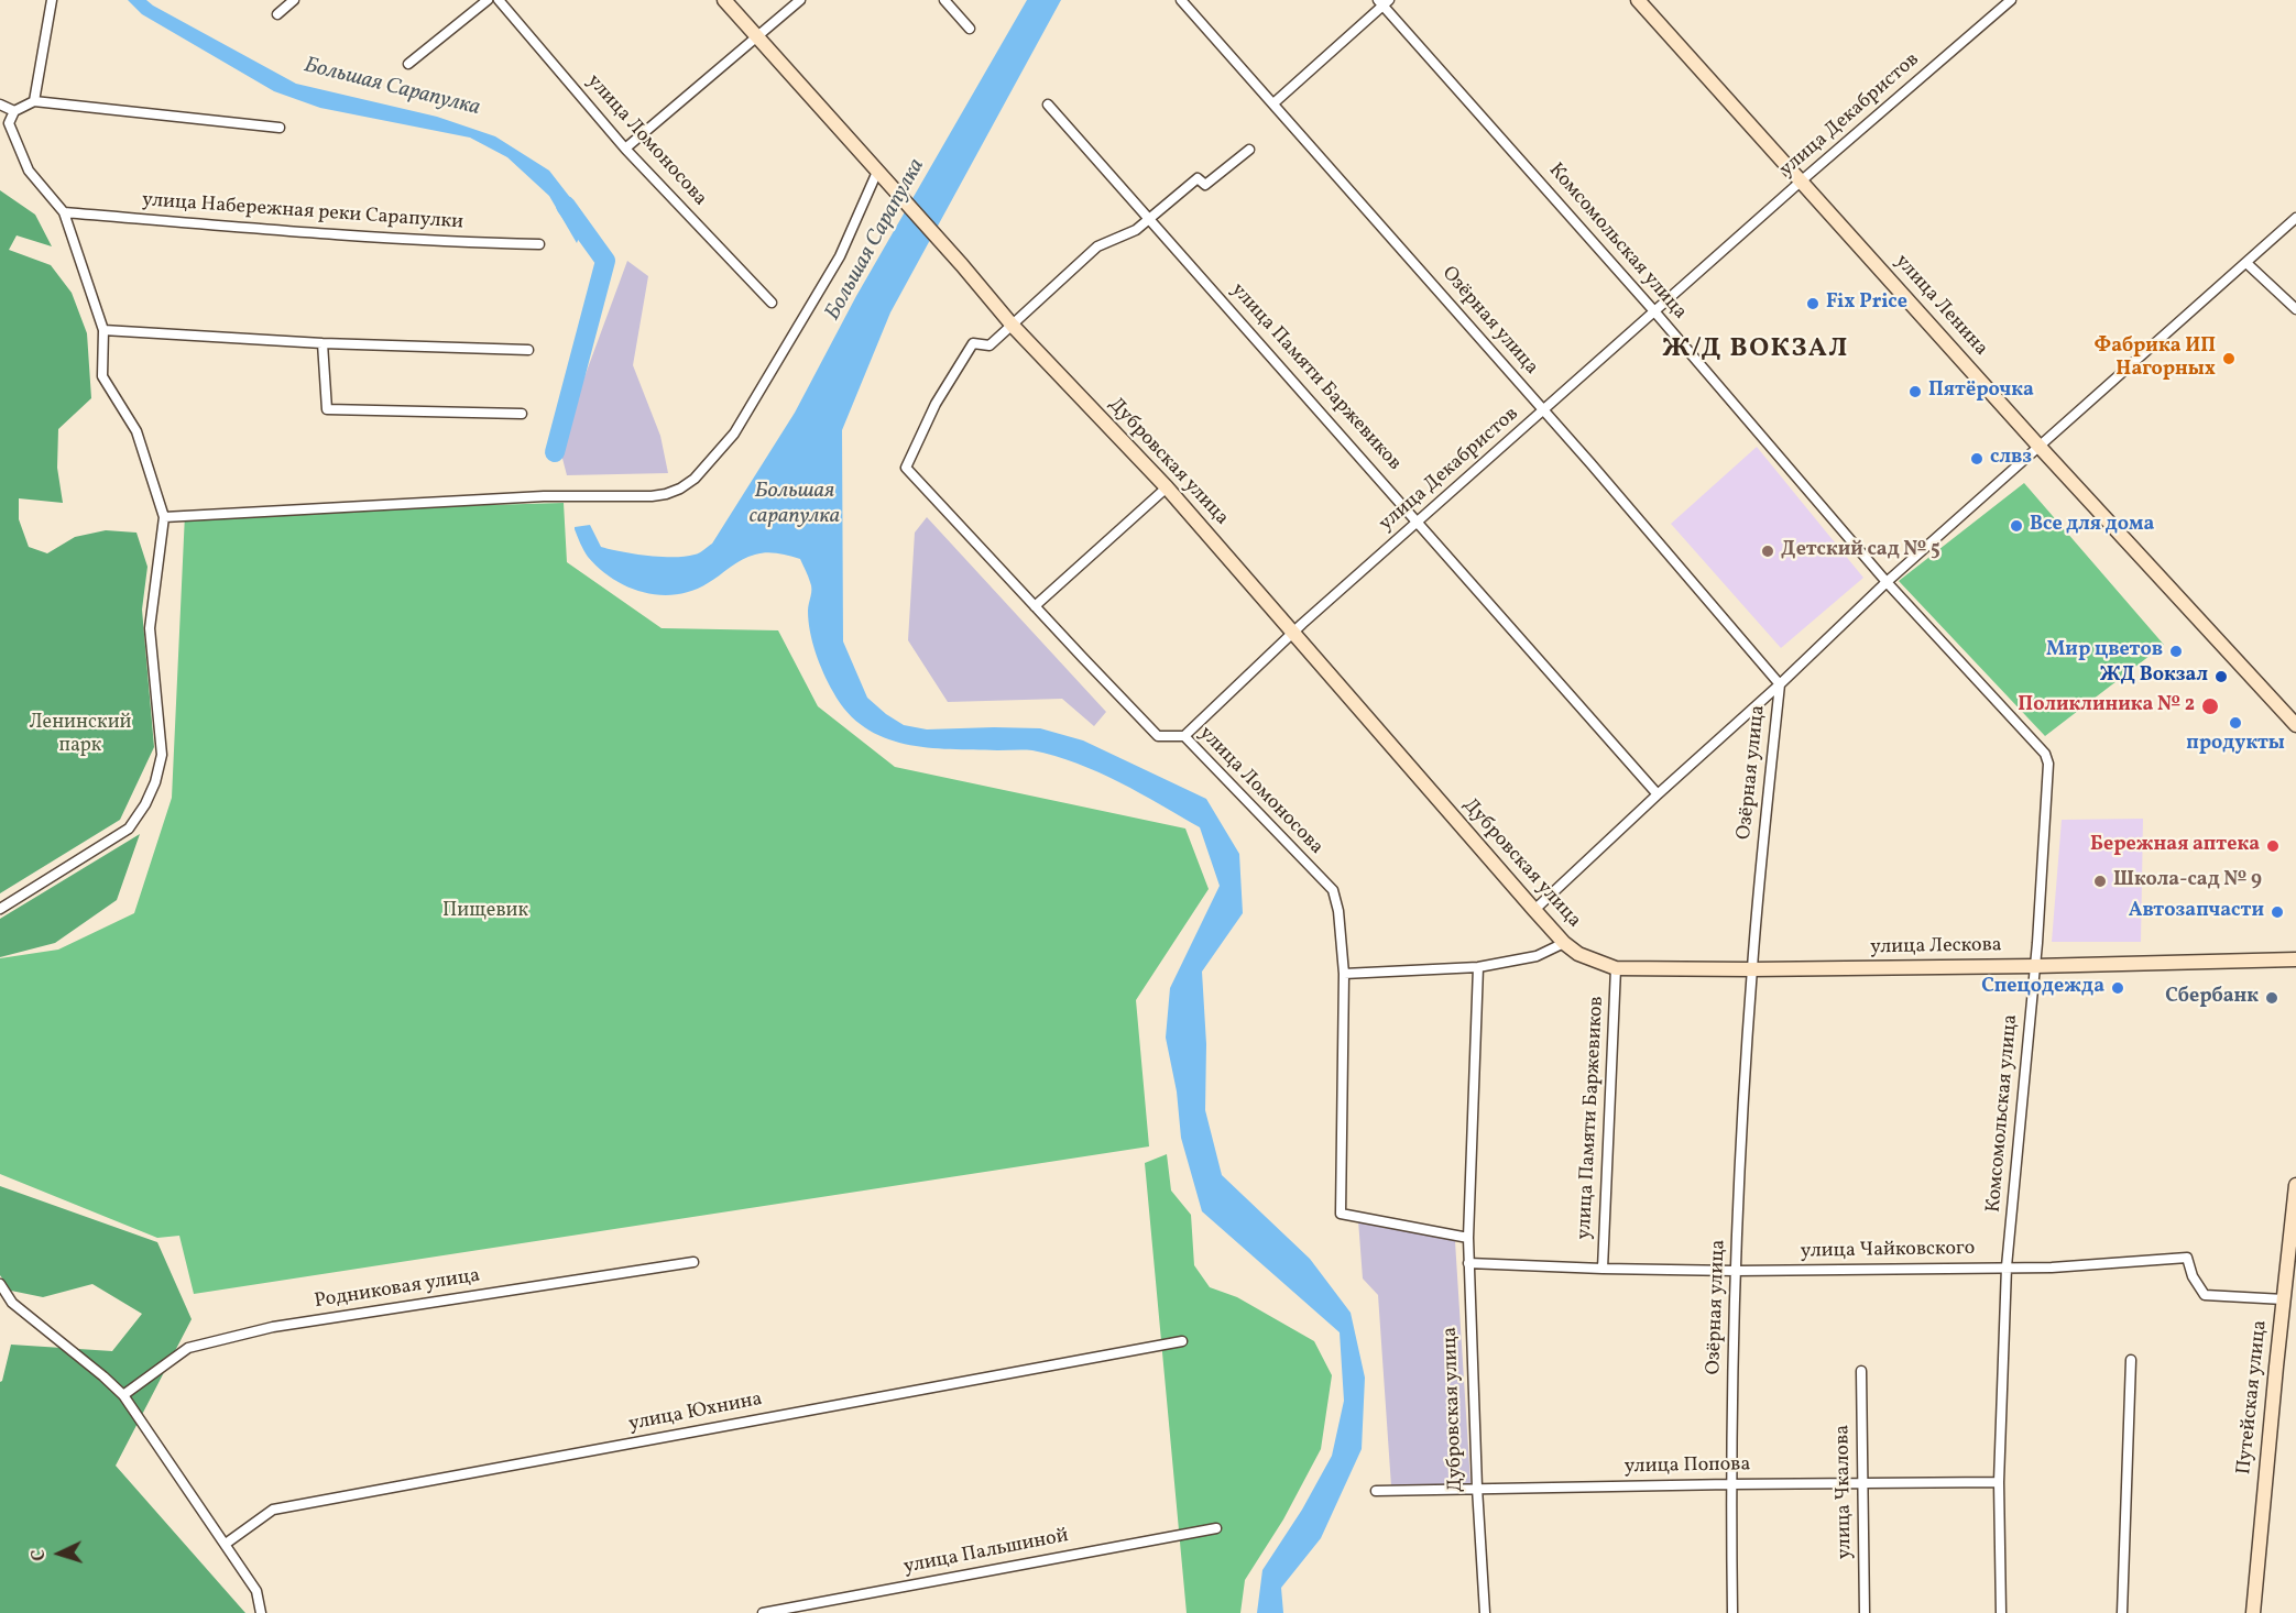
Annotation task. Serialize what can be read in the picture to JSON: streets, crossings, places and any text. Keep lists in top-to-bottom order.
{
  "streets": {
    "street": [
      "улица Декабристов",
      "улица Ломоносова",
      "улица Набережная реки Сарапулки",
      "Комсомольская улица",
      "улица Ленина",
      "Озёрная улица",
      "улица Памяти Баржевиков",
      "Дубровская улица",
      "улица Лескова",
      "улица Чайковского",
      "Родниковая улица",
      "Путейская улица",
      "улица Юхнина",
      "улица Попова",
      "улица Чкалова",
      "улица Пальшиной"
    ]
  },
  "crossings": [
    ["улица Декабристов", "улица Ломоносова"],
    ["улица Декабристов", "Комсомольская улица"],
    ["улица Декабристов", "улица Ленина"],
    ["улица Декабристов", "Озёрная улица"],
    ["улица Декабристов", "улица Памяти Баржевиков"],
    ["улица Декабристов", "Дубровская улица"],
    ["улица Ломоносова", "Дубровская улица"],
    ["Комсомольская улица", "улица Лескова"],
    ["Комсомольская улица", "улица Чайковского"],
    ["Комсомольская улица", "улица Попова"],
    ["Озёрная улица", "улица Лескова"],
    ["Озёрная улица", "улица Чайковского"],
    ["Озёрная улица", "улица Попова"],
    ["улица Памяти Баржевиков", "улица Лескова"],
    ["улица Памяти Баржевиков", "улица Чайковского"],
    ["Дубровская улица", "улица Лескова"],
    ["Дубровская улица", "улица Чайковского"],
    ["Дубровская улица", "улица Попова"],
    ["улица Чайковского", "Путейская улица"],
    ["улица Попова", "улица Чкалова"]
  ],
  "districts": ["Ж/Д ВОКЗАЛ"],
  "water": ["Большая Сарапулка", "Большая сарапулка"],
  "parks": ["Ленинский парк", "Пищевик"],
  "places": [
    "Fix Price",
    "Фабрика ИП Нагорных",
    "Пятёрочка",
    "слвз",
    "Все для дома",
    "Детский сад № 5",
    "Мир цветов",
    "ЖД Вокзал",
    "Поликлиника № 2",
    "продукты",
    "Бережная аптека",
    "Школа-сад № 9",
    "Автозапчасти",
    "Спецодежда",
    "Сбербанк"
  ],
  "north": "left"
}
